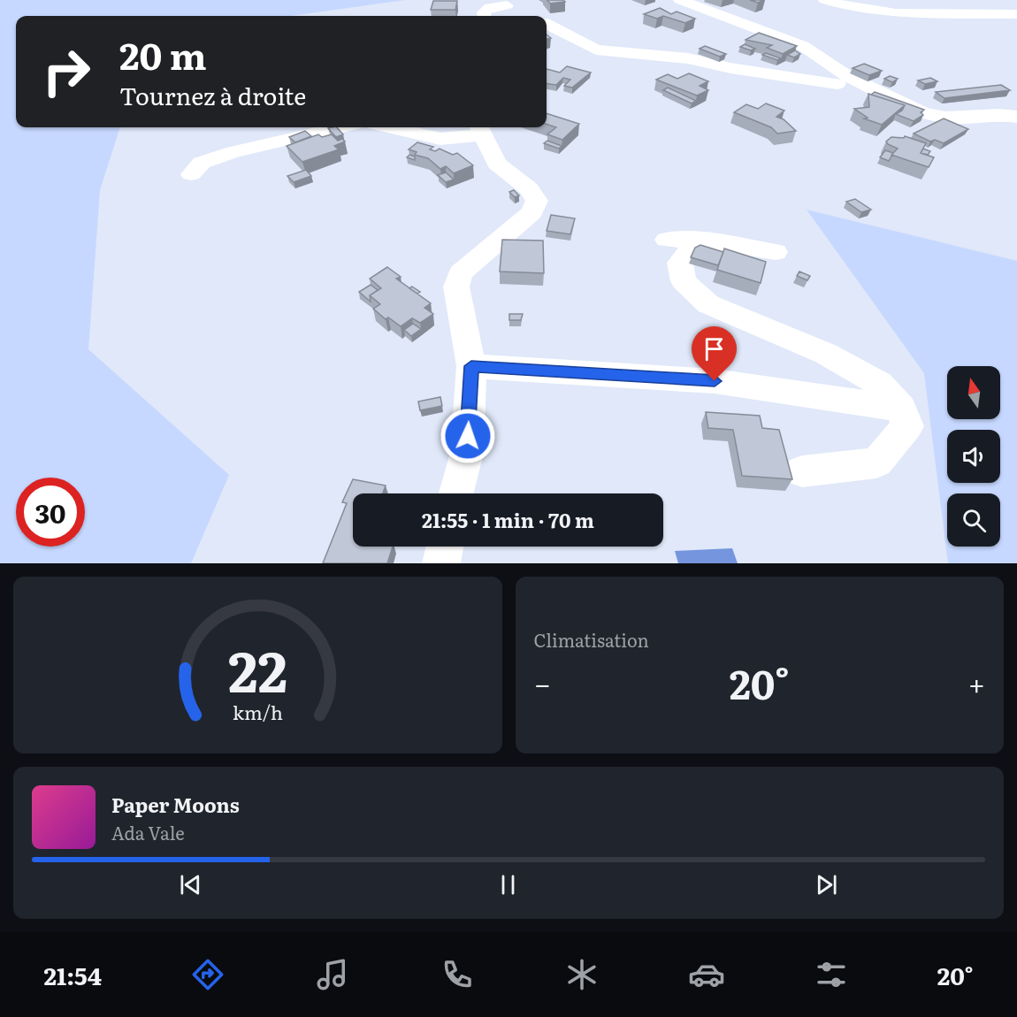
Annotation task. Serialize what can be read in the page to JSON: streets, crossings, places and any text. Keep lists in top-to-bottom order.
{
  "north": "top",
  "page": {
    "turn": ["20 m", "Tournez à droite"],
    "limit": "30",
    "trip": "21:55 · 1 min · 70 m",
    "tile": "Climatisation",
    "heat": ["−", "20°", "+"],
    "song": ["Paper Moons", "Ada Vale"],
    "tabs": ["21:54", "20°"],
    "gauge": ["22", "km/h"]
  }
}
